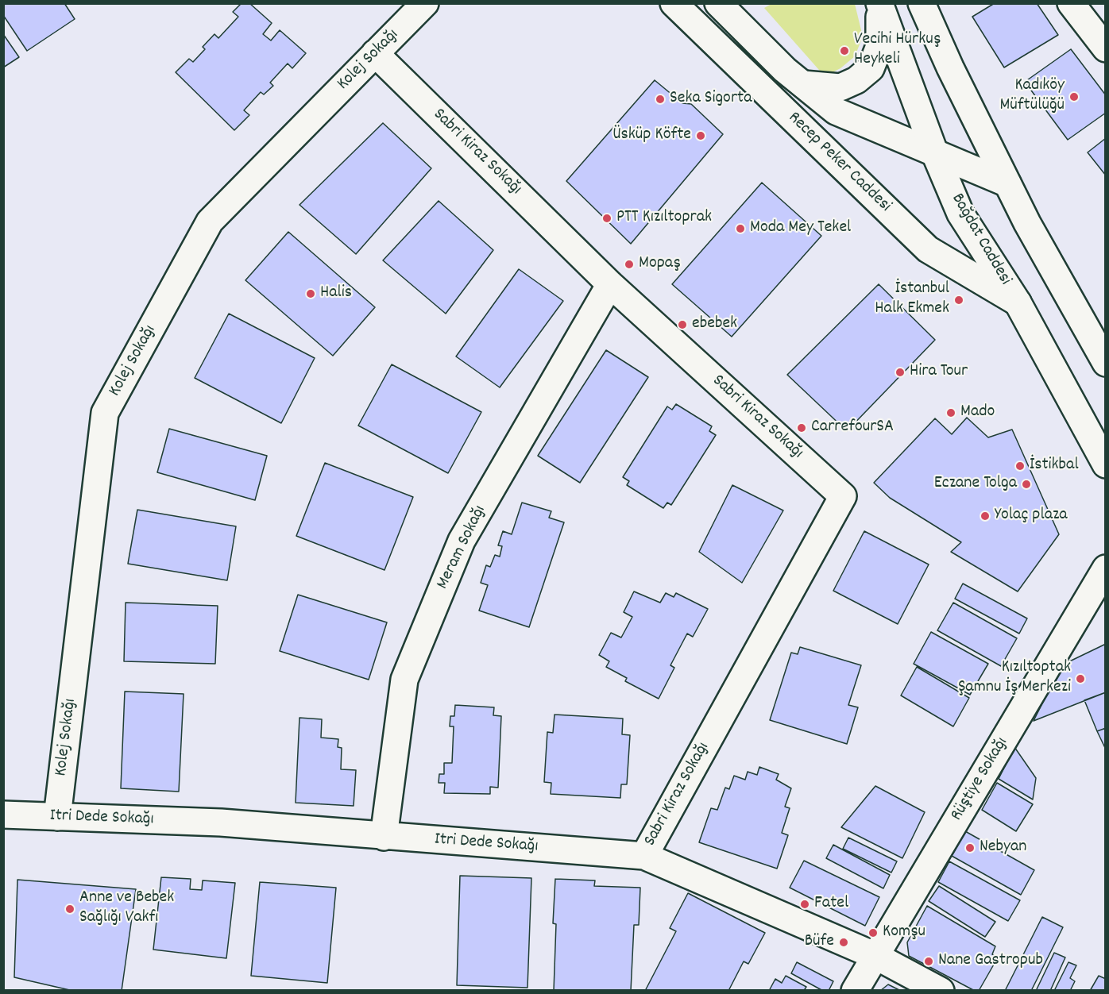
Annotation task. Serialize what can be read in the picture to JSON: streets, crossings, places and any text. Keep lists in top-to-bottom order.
{
  "streets": {
    "street": [
      "Kolej Sokağı",
      "Sabri Kiraz Sokağı",
      "Recep Peker Caddesi",
      "Bağdat Caddesi",
      "Meram Sokağı",
      "Rüştiye Sokağı",
      "Itri Dede Sokağı"
    ]
  },
  "crossings": [
    ["Kolej Sokağı", "Sabri Kiraz Sokağı"],
    ["Kolej Sokağı", "Itri Dede Sokağı"],
    ["Sabri Kiraz Sokağı", "Meram Sokağı"],
    ["Sabri Kiraz Sokağı", "Itri Dede Sokağı"],
    ["Recep Peker Caddesi", "Bağdat Caddesi"],
    ["Meram Sokağı", "Itri Dede Sokağı"],
    ["Rüştiye Sokağı", "Itri Dede Sokağı"]
  ],
  "places": [
    "Vecihi Hürkuş Heykeli",
    "Kadıköy Müftülüğü",
    "Seka Sigorta",
    "Üsküp Köfte",
    "PTT Kızıltoprak",
    "Moda Mey Tekel",
    "Mopaş",
    "Halis",
    "İstanbul Halk Ekmek",
    "ebebek",
    "Hira Tour",
    "Mado",
    "CarrefourSA",
    "İstikbal",
    "Eczane Tolga",
    "Yolaç plaza",
    "Kızıltoptak Şamnu İş Merkezi",
    "Nebyan",
    "Fatel",
    "Anne ve Bebek Sağlığı Vakfı",
    "Komşu",
    "Büfe",
    "Nane Gastropub"
  ]
}
